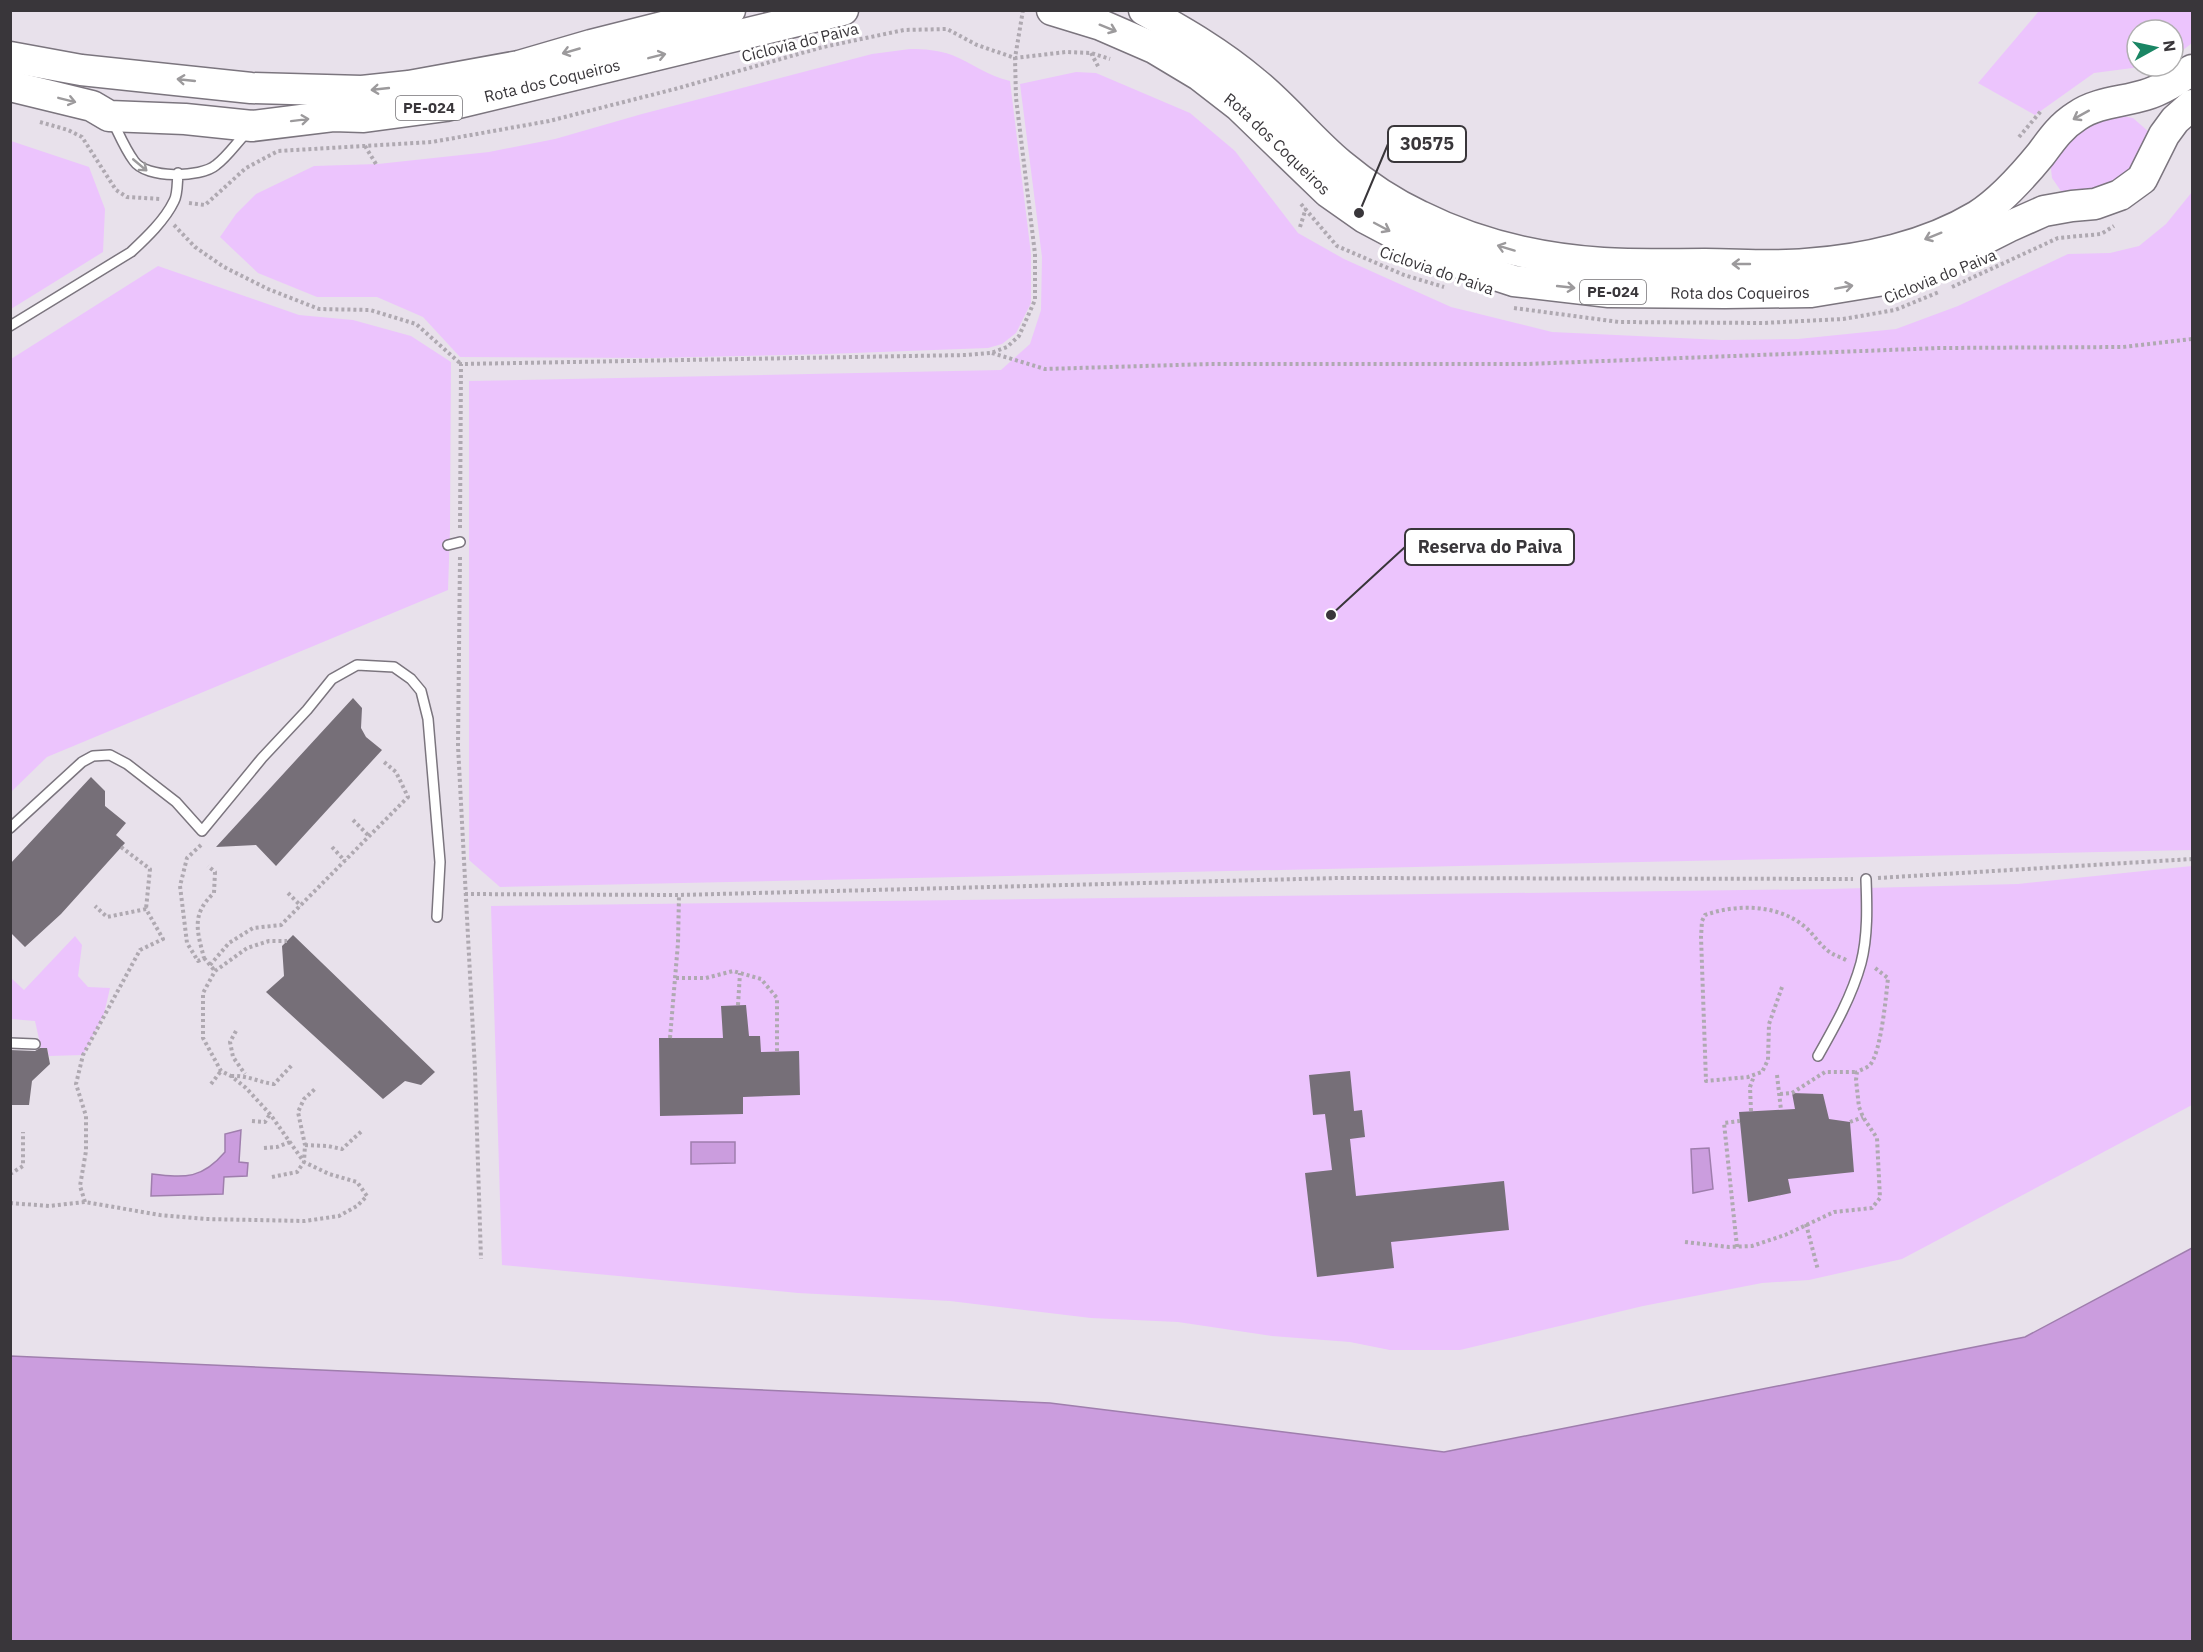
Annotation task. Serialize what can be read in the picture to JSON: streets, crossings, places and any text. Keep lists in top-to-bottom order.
{
  "streets": {
    "main road": ["Rota dos Coqueiros", "PE-024"],
    "path": ["Ciclovia do Paiva"]
  },
  "places": ["30575", "Reserva do Paiva"],
  "north": "right"
}
